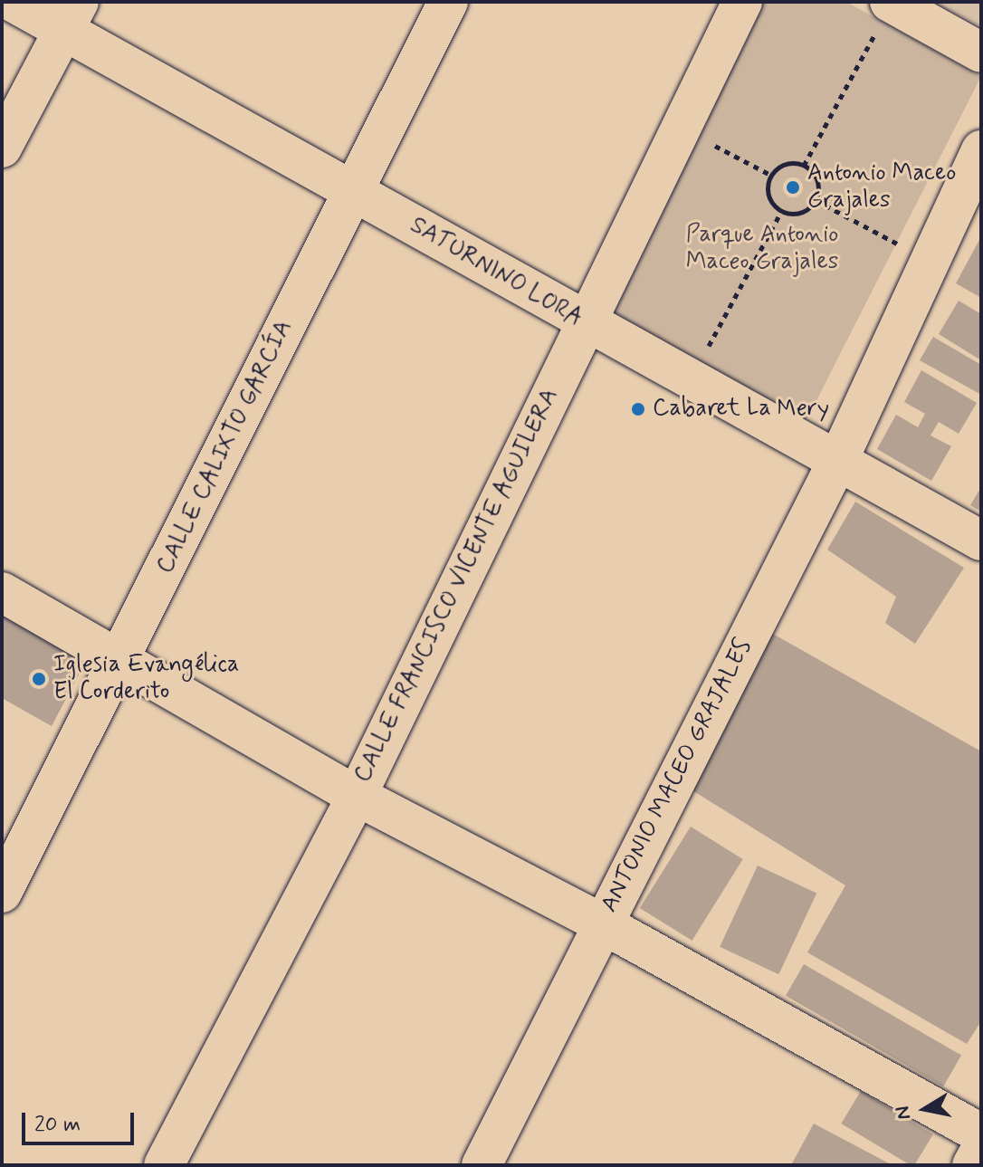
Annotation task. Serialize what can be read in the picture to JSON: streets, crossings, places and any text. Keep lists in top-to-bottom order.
{
  "streets": {
    "street": [
      "SATURNINO LORA",
      "CALLE CALIXTO GARCÍA",
      "CALLE FRANCISCO VICENTE AGUILERA",
      "ANTONIO MACEO GRAJALES"
    ]
  },
  "crossings": [
    ["SATURNINO LORA", "CALLE CALIXTO GARCÍA"],
    ["SATURNINO LORA", "CALLE FRANCISCO VICENTE AGUILERA"],
    ["SATURNINO LORA", "ANTONIO MACEO GRAJALES"]
  ],
  "parks": ["Parque Antonio Maceo Grajales"],
  "places": ["Antonio Maceo Grajales", "Cabaret La Mery", "Iglesia Evangélica El Corderito"],
  "scale_bar": "20 m",
  "north": "left"
}
